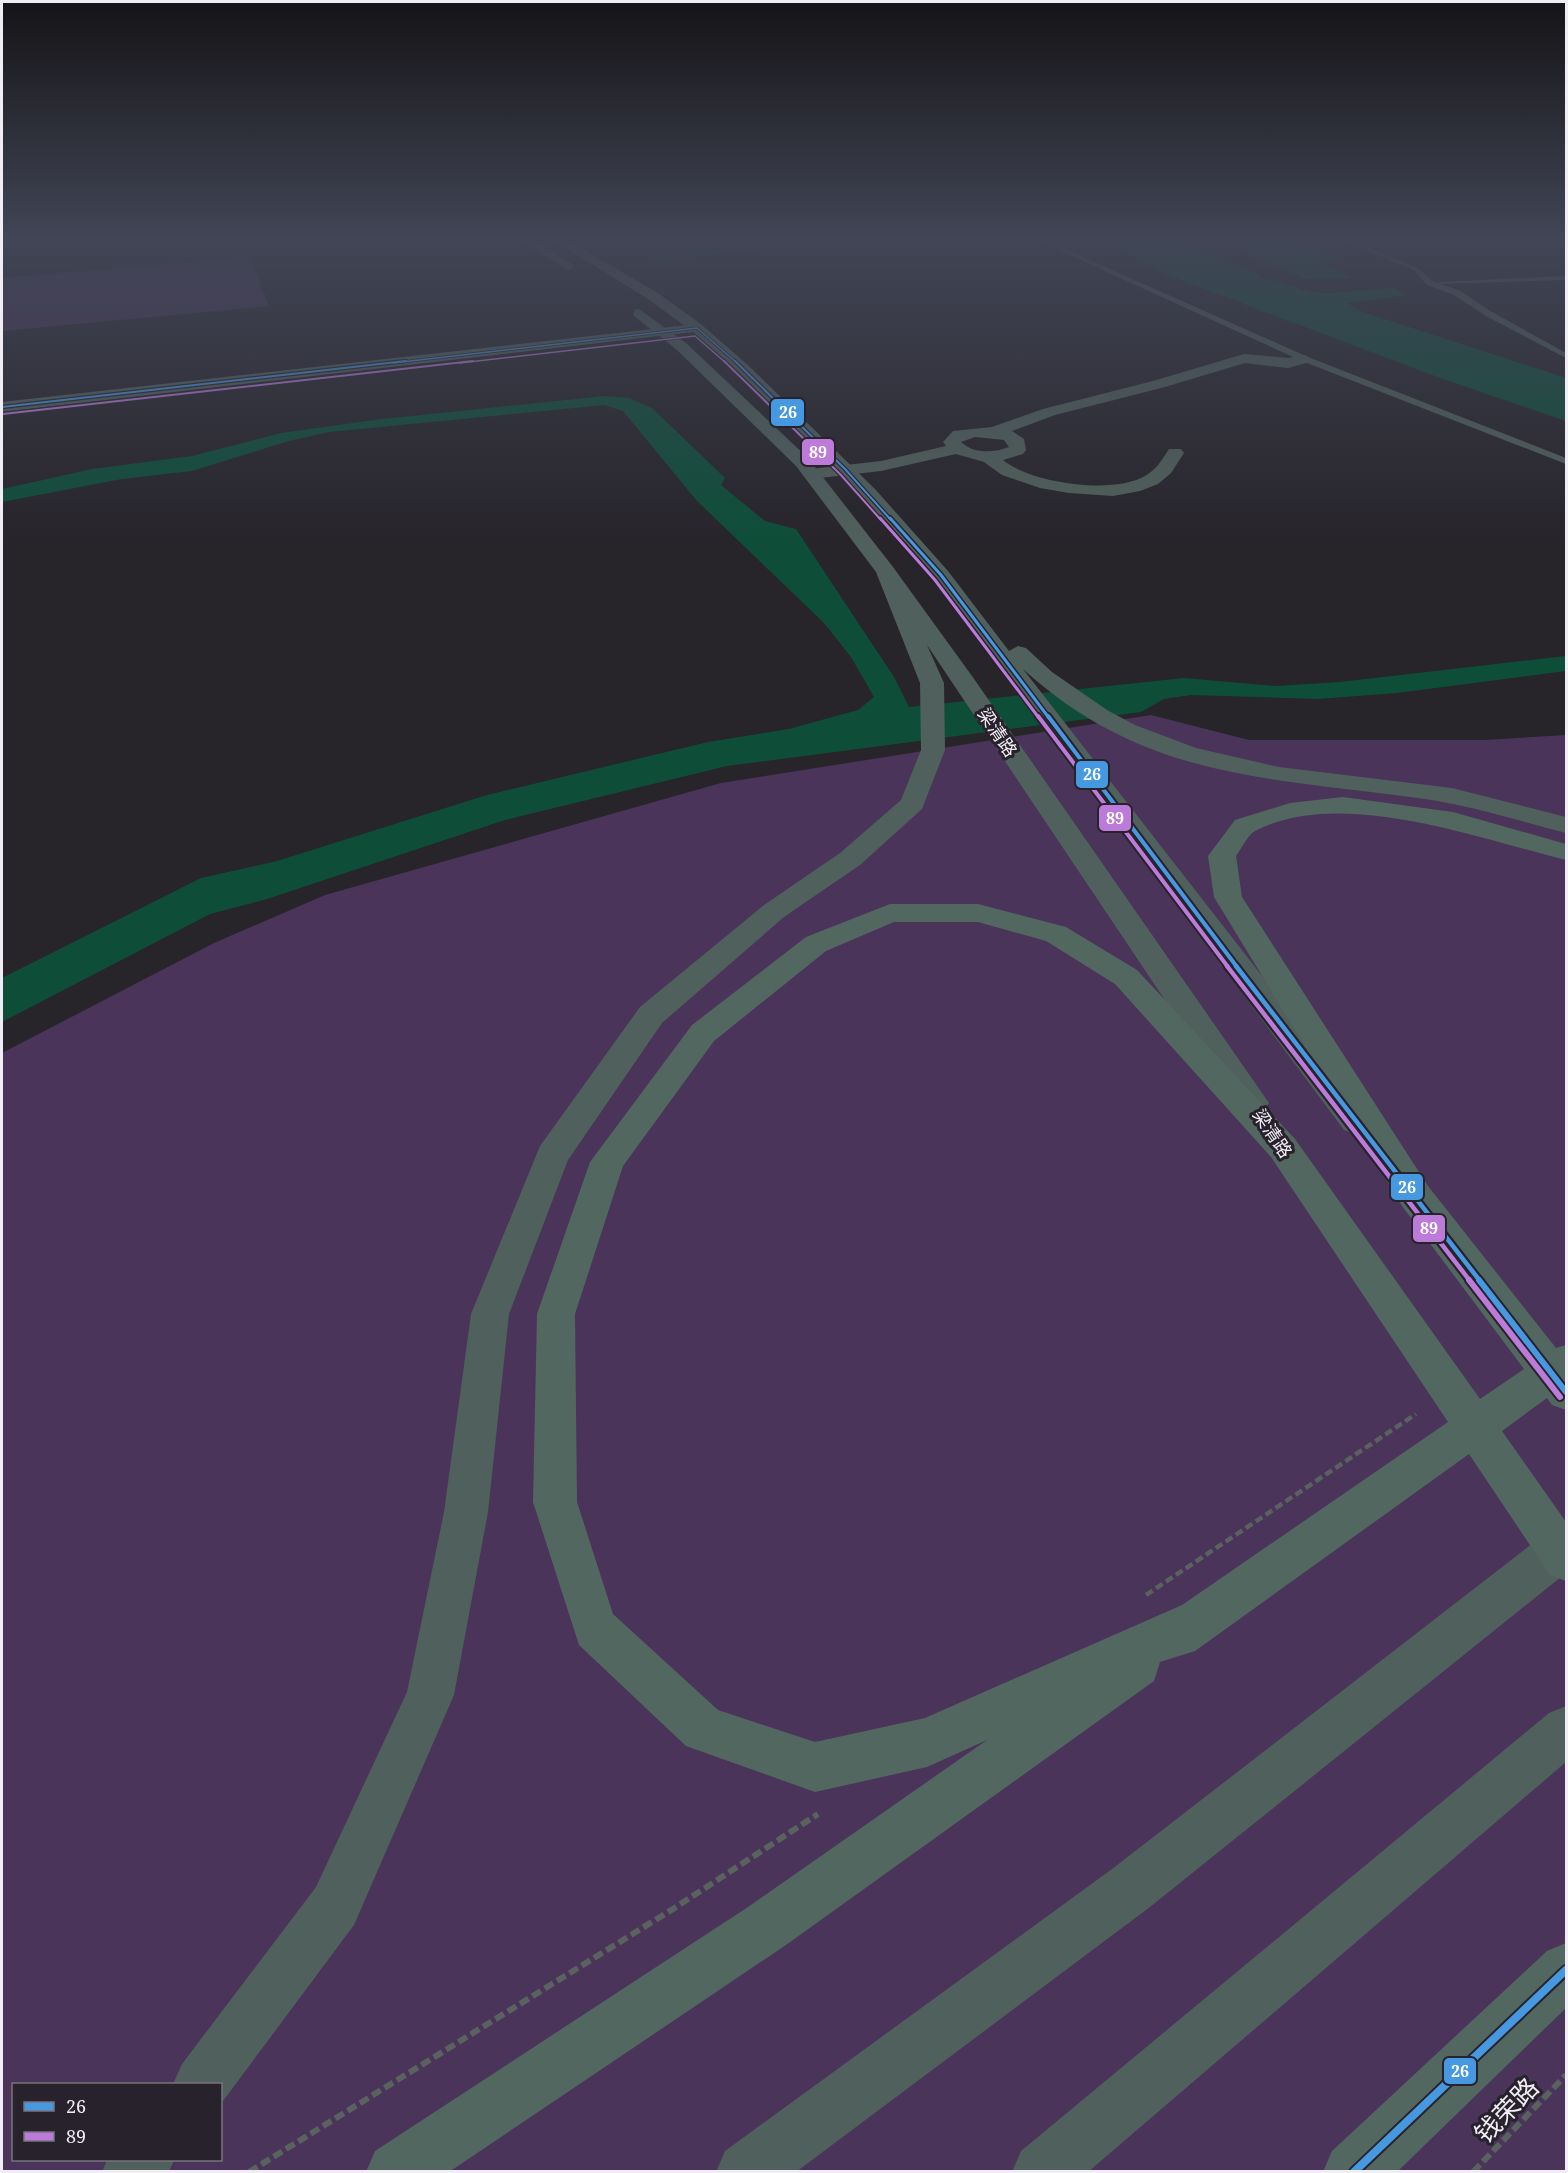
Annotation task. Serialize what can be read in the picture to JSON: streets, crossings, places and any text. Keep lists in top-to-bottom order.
{
  "streets": {
    "highway": ["梁清路"],
    "path": ["钱荣路"]
  },
  "lines": ["transit line 26", "transit line 89"],
  "legend": ["26", "89"]
}
